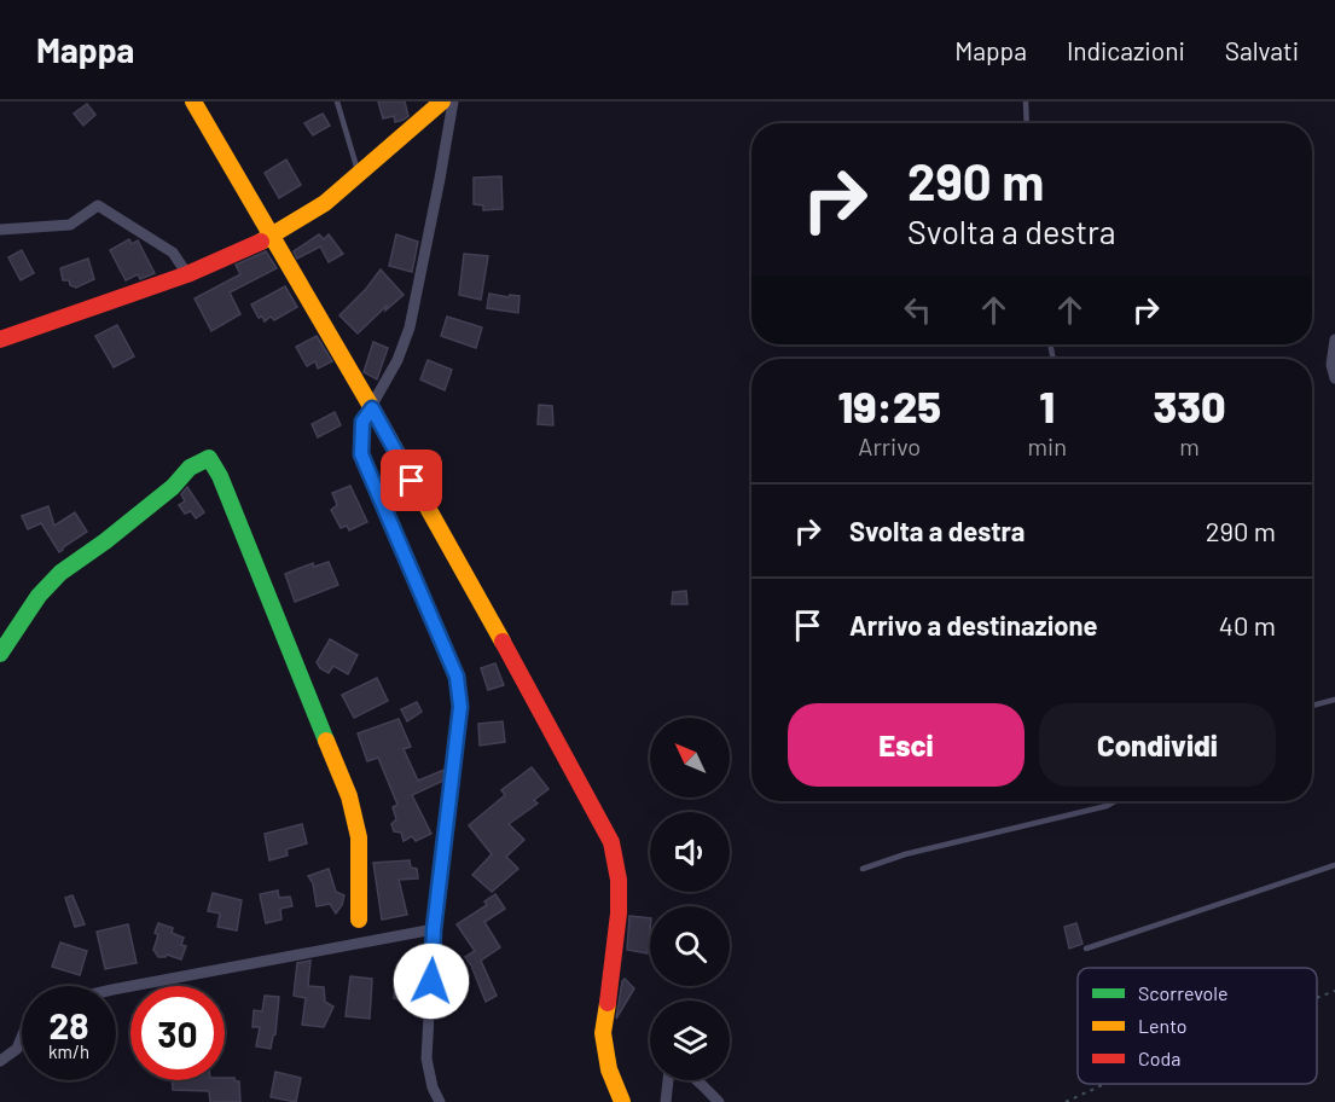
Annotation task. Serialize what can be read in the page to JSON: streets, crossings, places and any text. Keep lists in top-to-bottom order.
{
  "legend": ["Scorrevole", "Lento", "Coda"],
  "north": "top left",
  "page": {
    "header": "Mappa",
    "nav": ["Mappa", "Indicazioni", "Salvati"],
    "turn": ["290 m", "Svolta a destra"],
    "eta": [
      "19:25",
      "Arrivo",
      "1",
      "min",
      "330",
      "m"
    ],
    "list": [
      {
        "name": "Svolta a destra",
        "value": "290 m"
      },
      {
        "name": "Arrivo a destinazione",
        "value": "40 m"
      }
    ],
    "buttons": ["Esci", "Condividi"],
    "speed": "28 km/h",
    "limit": "30"
  }
}
